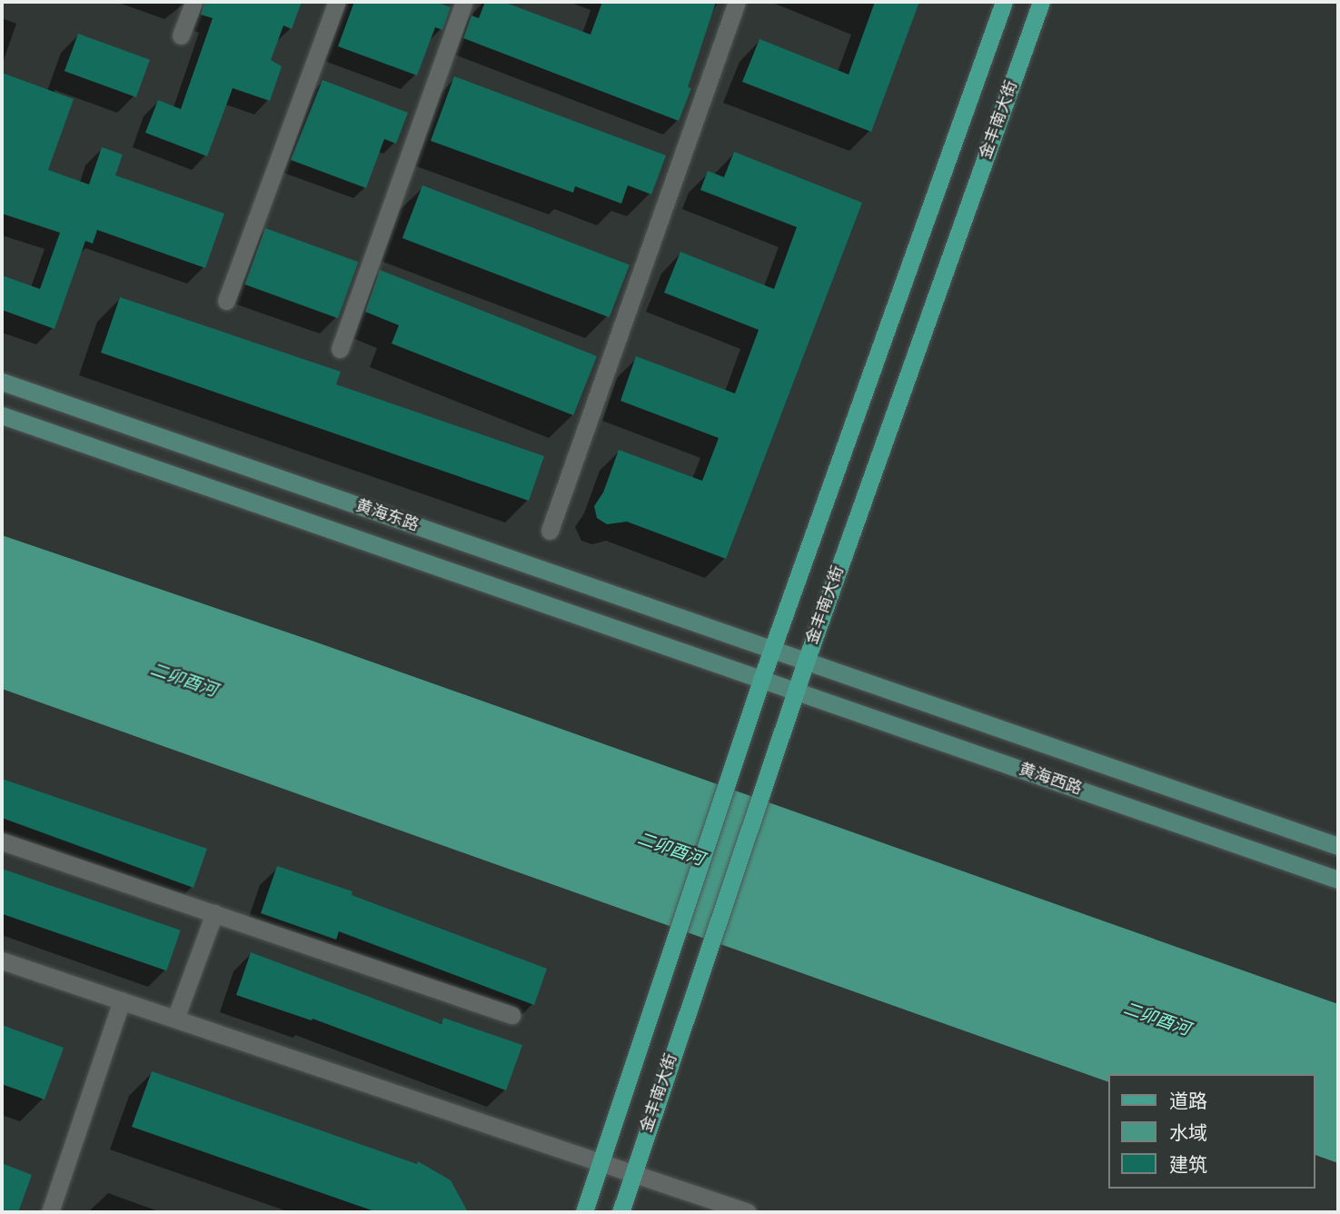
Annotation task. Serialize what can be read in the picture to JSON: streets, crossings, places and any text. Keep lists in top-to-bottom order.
{
  "streets": {
    "main road": ["金丰南大街", "黄海东路", "黄海西路"]
  },
  "crossings": [
    ["金丰南大街", "黄海东路"],
    ["金丰南大街", "黄海西路"],
    ["黄海东路", "黄海西路"]
  ],
  "water": ["二卯酉河"],
  "legend": ["道路", "水域", "建筑"]
}
